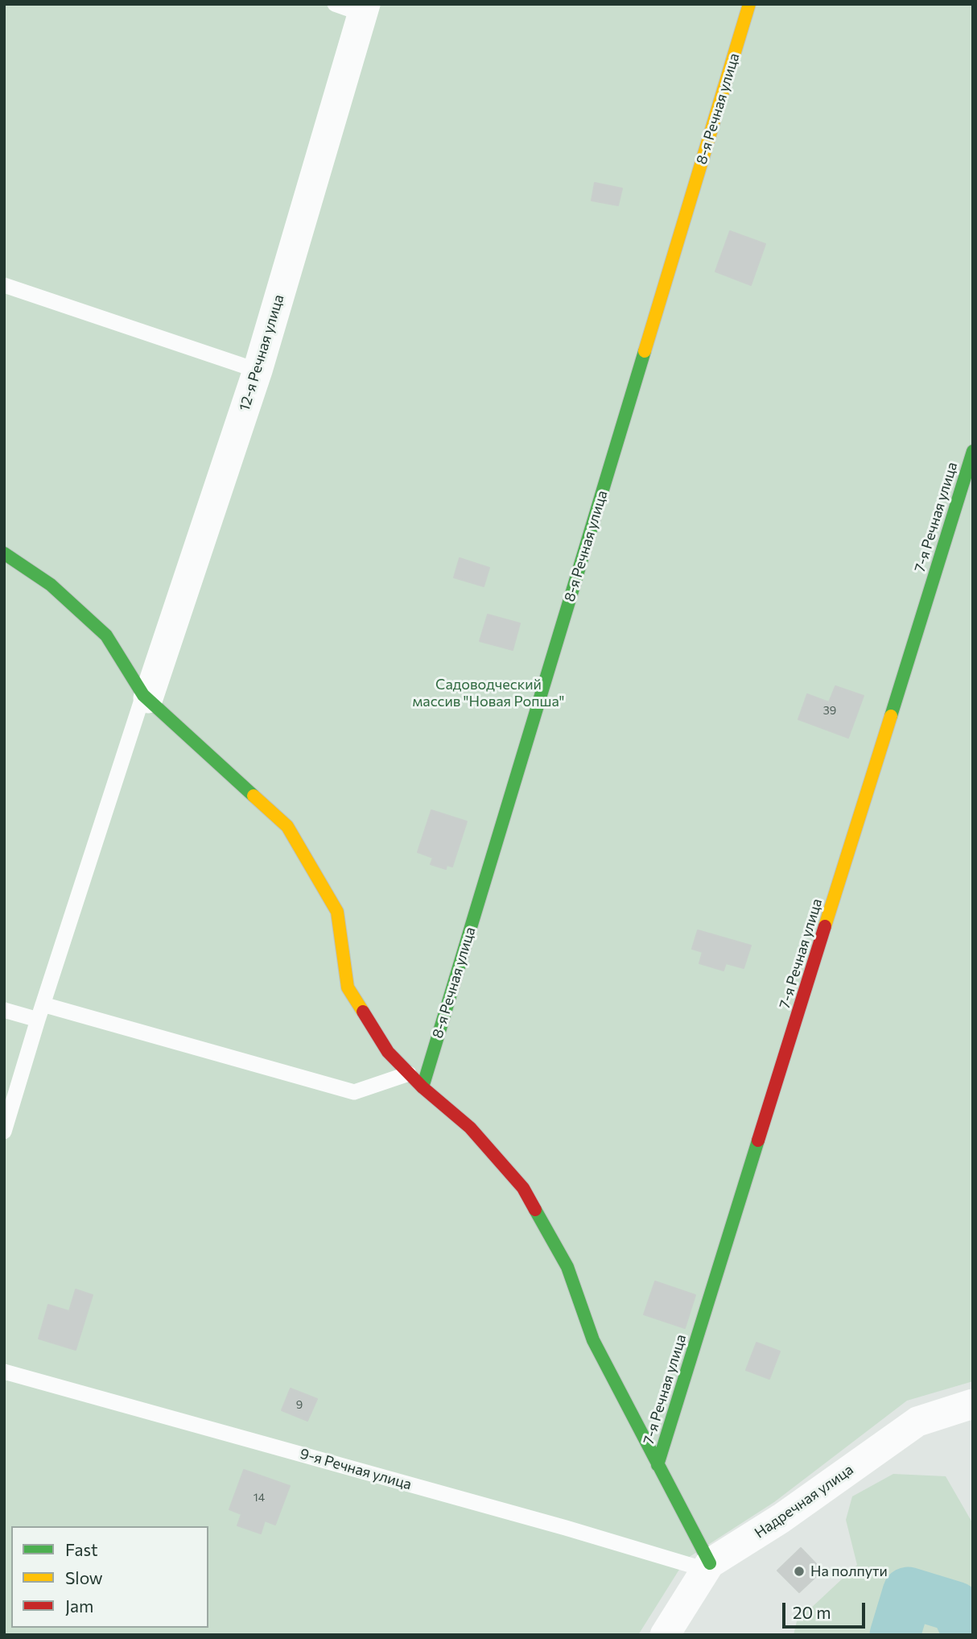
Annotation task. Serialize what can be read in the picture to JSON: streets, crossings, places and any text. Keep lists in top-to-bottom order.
{
  "streets": {
    "street": [
      "8-я Речная улица",
      "12-я Речная улица",
      "7-я Речная улица",
      "Надречная улица"
    ],
    "lane": ["9-я Речная улица"]
  },
  "crossings": [
    ["9-я Речная улица", "Надречная улица"]
  ],
  "parks": ["Садоводческий массив \"Новая Ропша\""],
  "places": ["На полпути"],
  "house_numbers": ["39", "9", "14"],
  "legend": ["Fast", "Slow", "Jam"],
  "scale_bar": "20 m"
}
